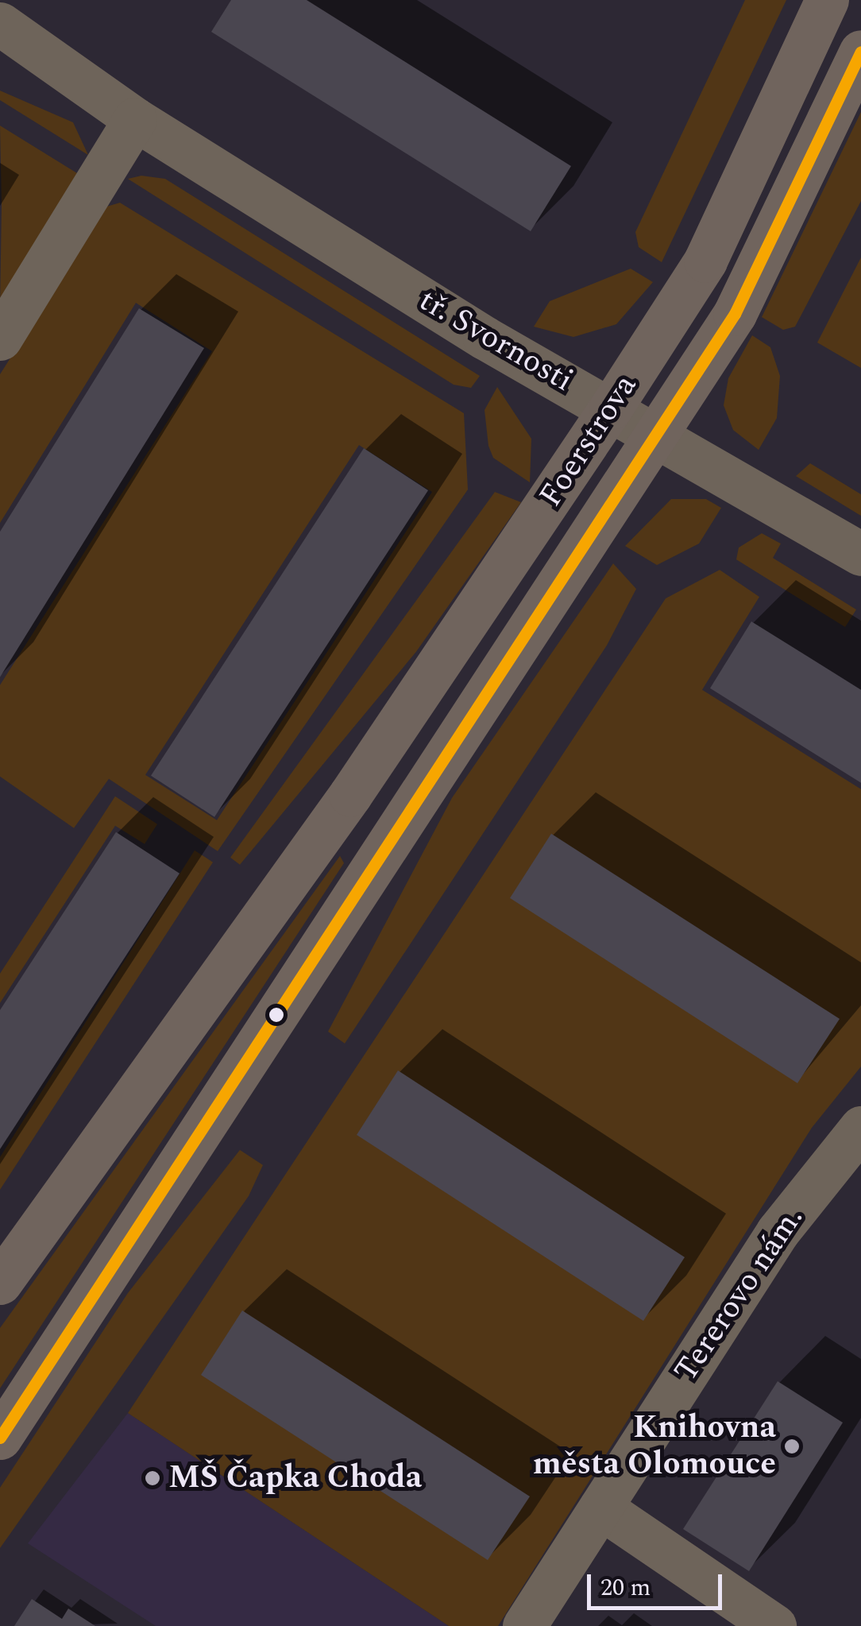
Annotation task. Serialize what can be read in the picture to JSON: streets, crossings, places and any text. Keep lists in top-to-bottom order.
{
  "streets": {
    "main road": ["Foerstrova"],
    "street": ["tř. Svornosti", "Tererovo nám."]
  },
  "crossings": [
    ["tř. Svornosti", "Foerstrova"]
  ],
  "places": ["Knihovna města Olomouce", "MŠ Čapka Choda"],
  "scale_bar": "20 m"
}
